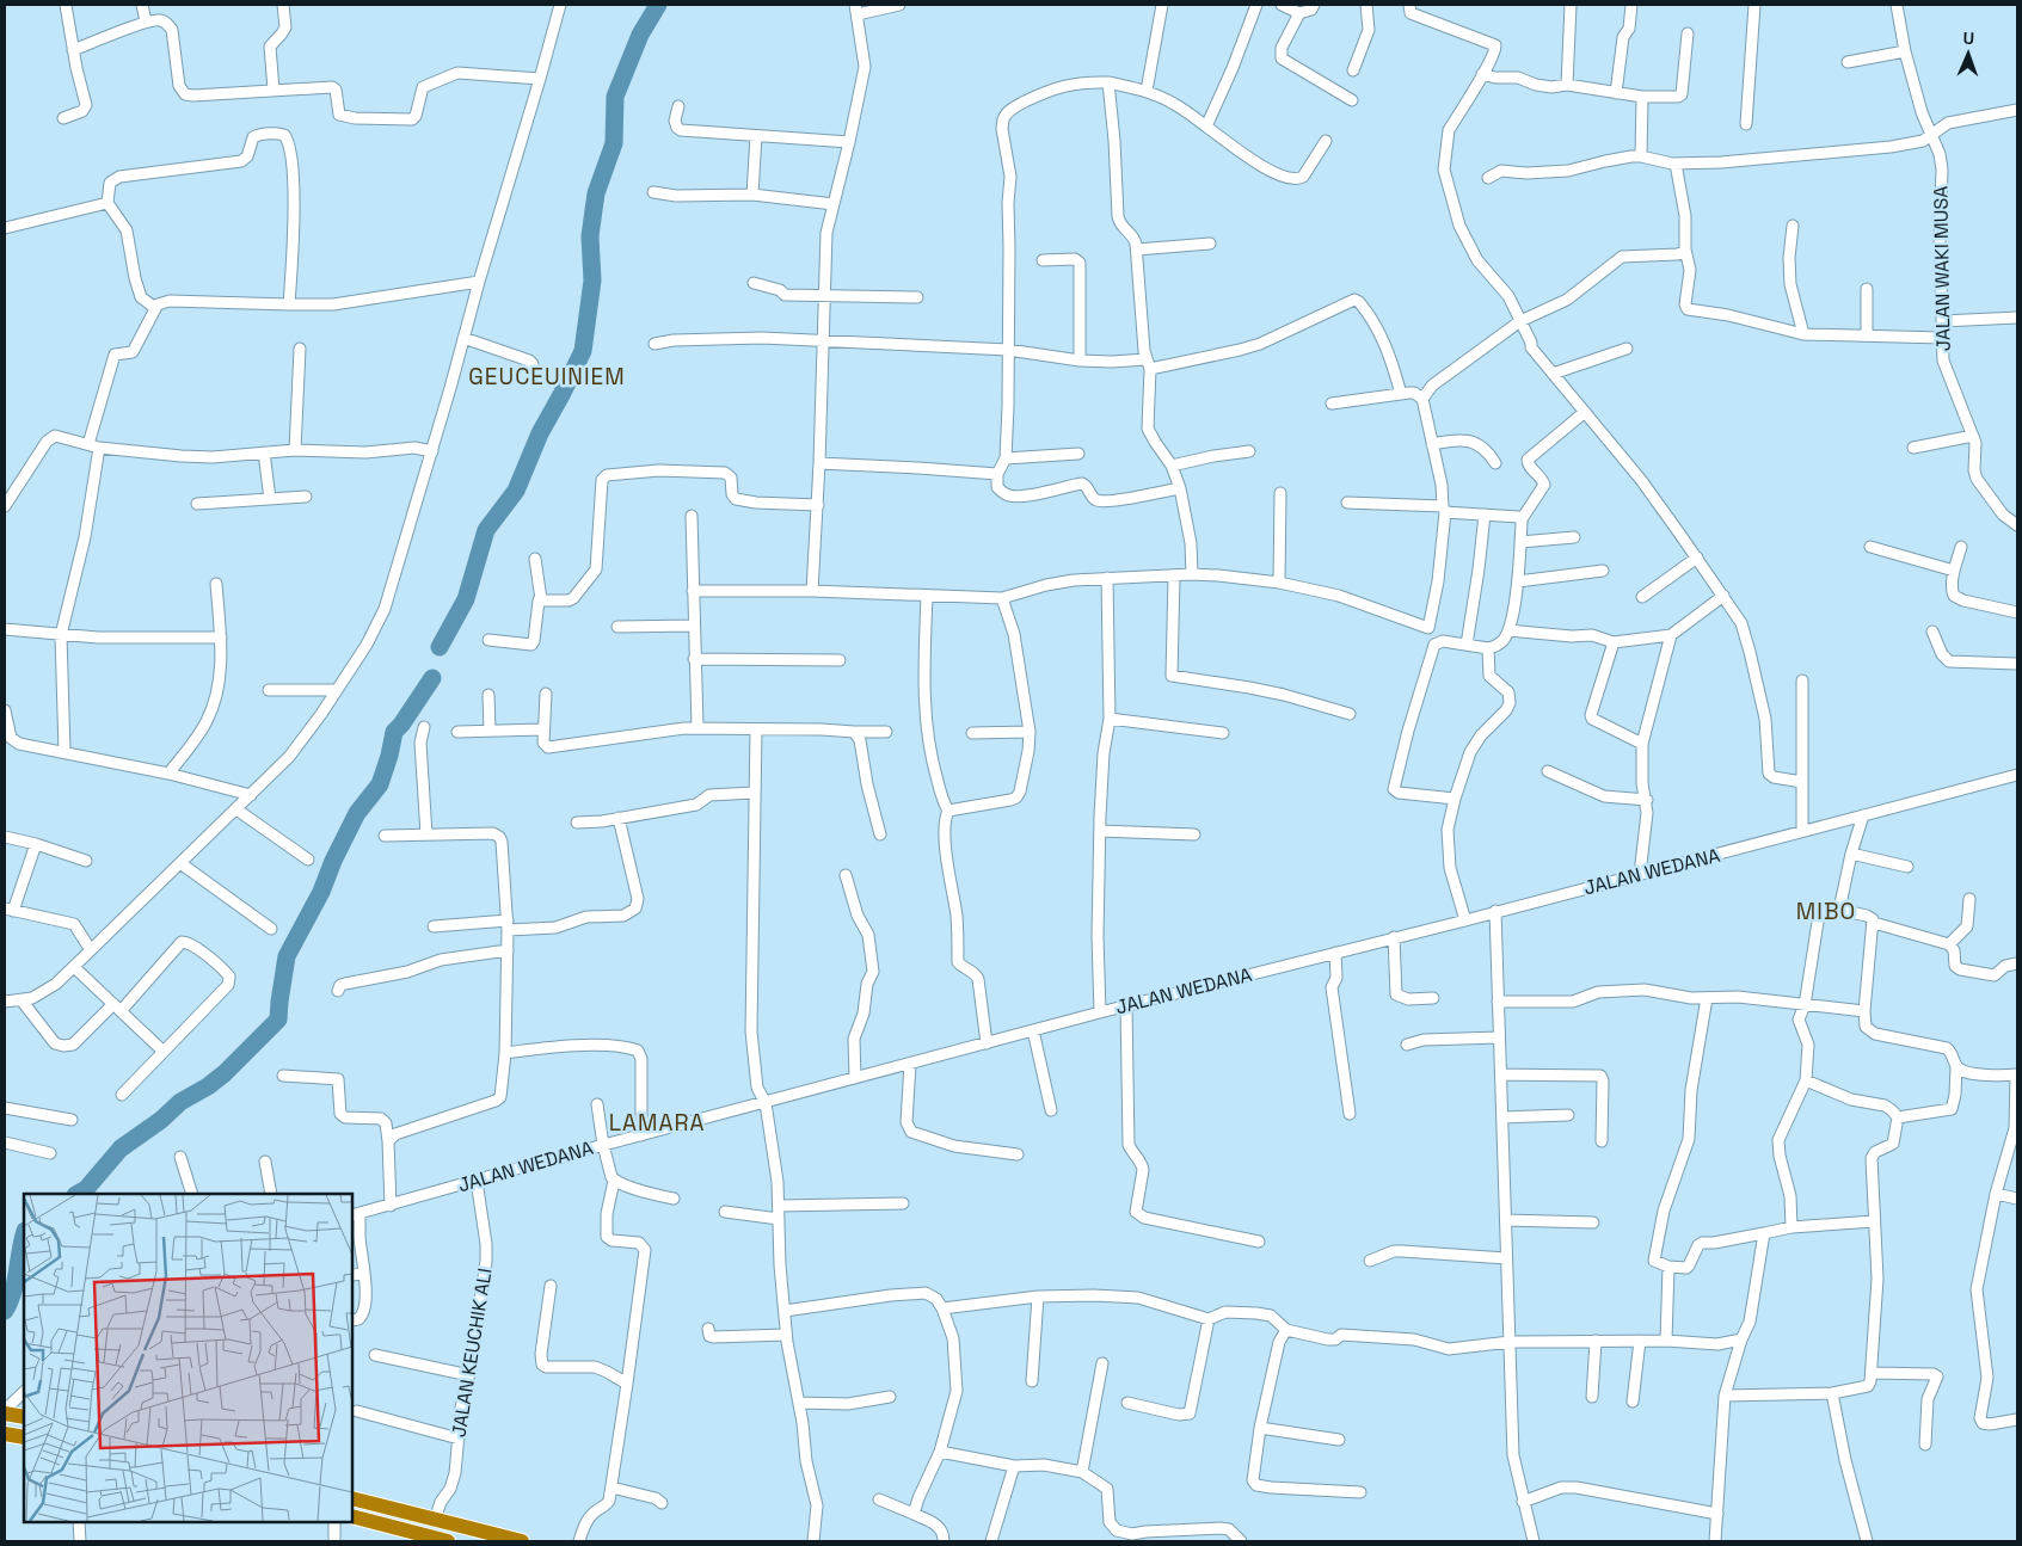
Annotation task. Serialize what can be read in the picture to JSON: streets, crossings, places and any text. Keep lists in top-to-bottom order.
{
  "streets": {
    "street": ["JALAN WAKI MUSA", "JALAN WEDANA", "JALAN KEUCHIK ALI"]
  },
  "crossings": [
    ["JALAN WEDANA", "JALAN KEUCHIK ALI"]
  ],
  "districts": ["GEUCEUINIEM", "MIBO", "LAMARA"],
  "north": "top"
}
